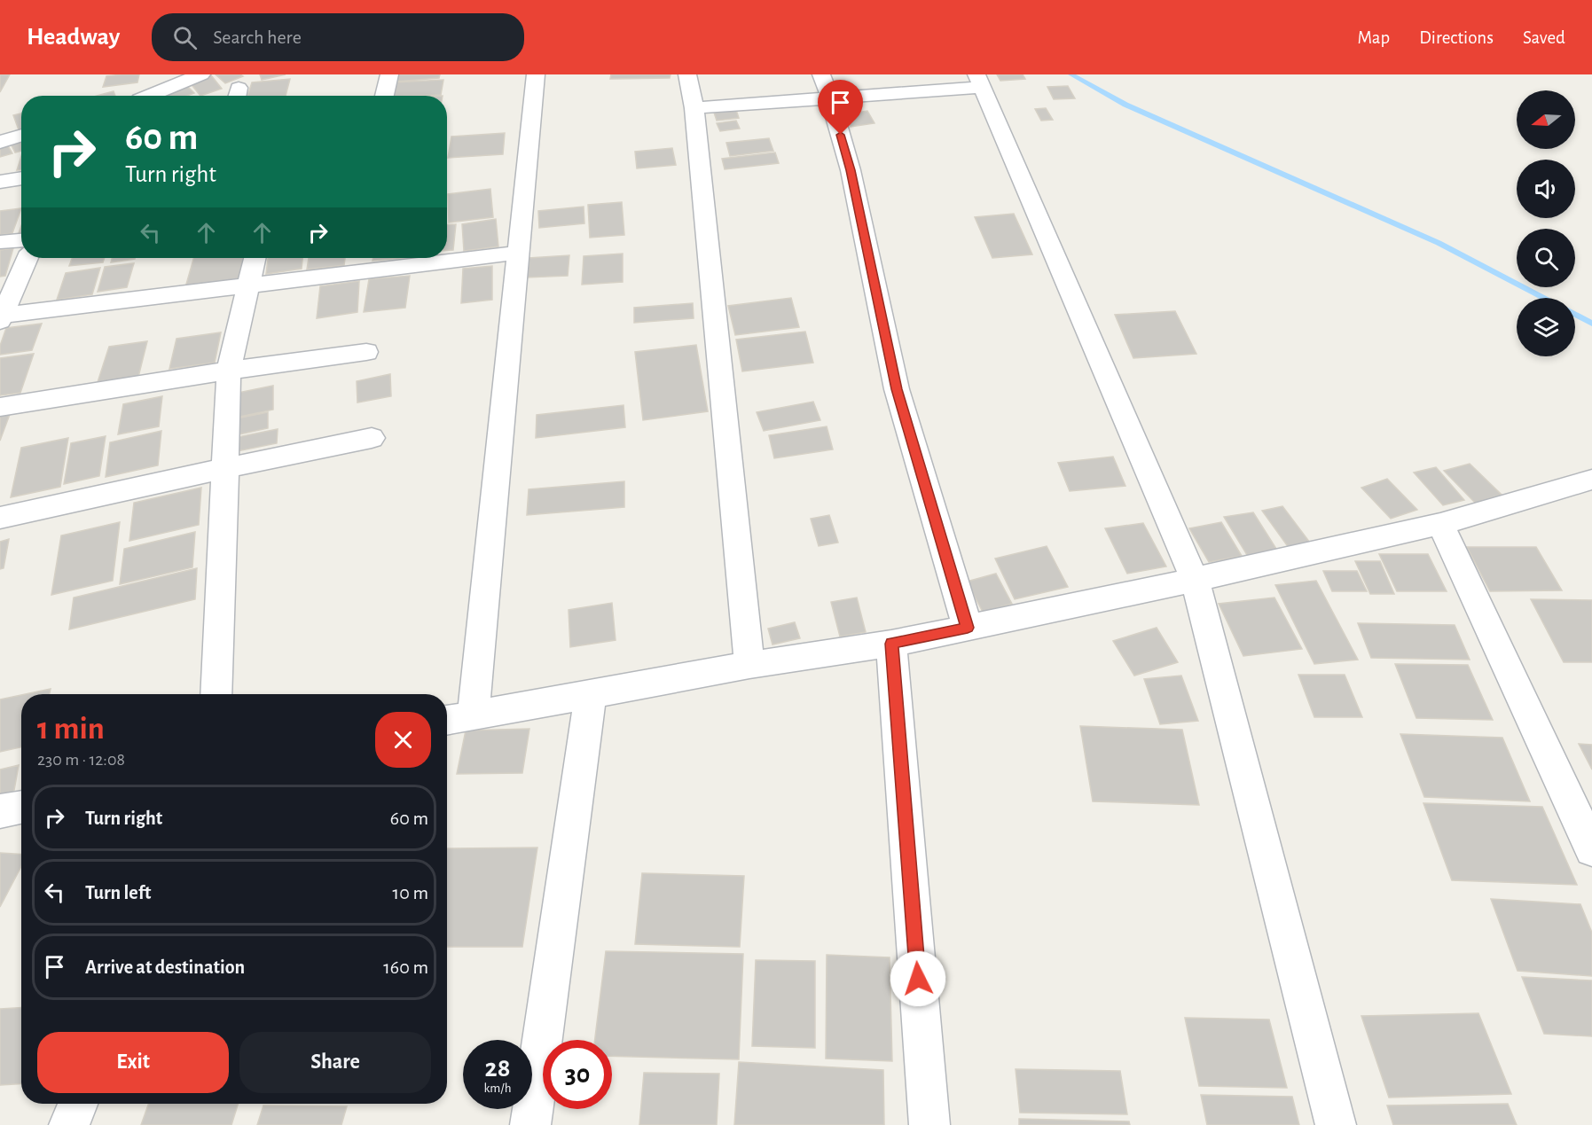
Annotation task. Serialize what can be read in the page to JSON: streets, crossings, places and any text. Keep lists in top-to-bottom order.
{
  "north": "left",
  "page": {
    "header": "Headway",
    "search": "Search here",
    "nav": ["Map", "Directions", "Saved"],
    "turn": ["60 m", "Turn right"],
    "heading": ["1 min", "230 m · 12:08"],
    "list": [
      {
        "name": "Turn right",
        "value": "60 m"
      },
      {
        "name": "Turn left",
        "value": "10 m"
      },
      {
        "name": "Arrive at destination",
        "value": "160 m"
      }
    ],
    "buttons": ["Exit", "Share"],
    "speed": "28 km/h",
    "limit": "30"
  }
}
